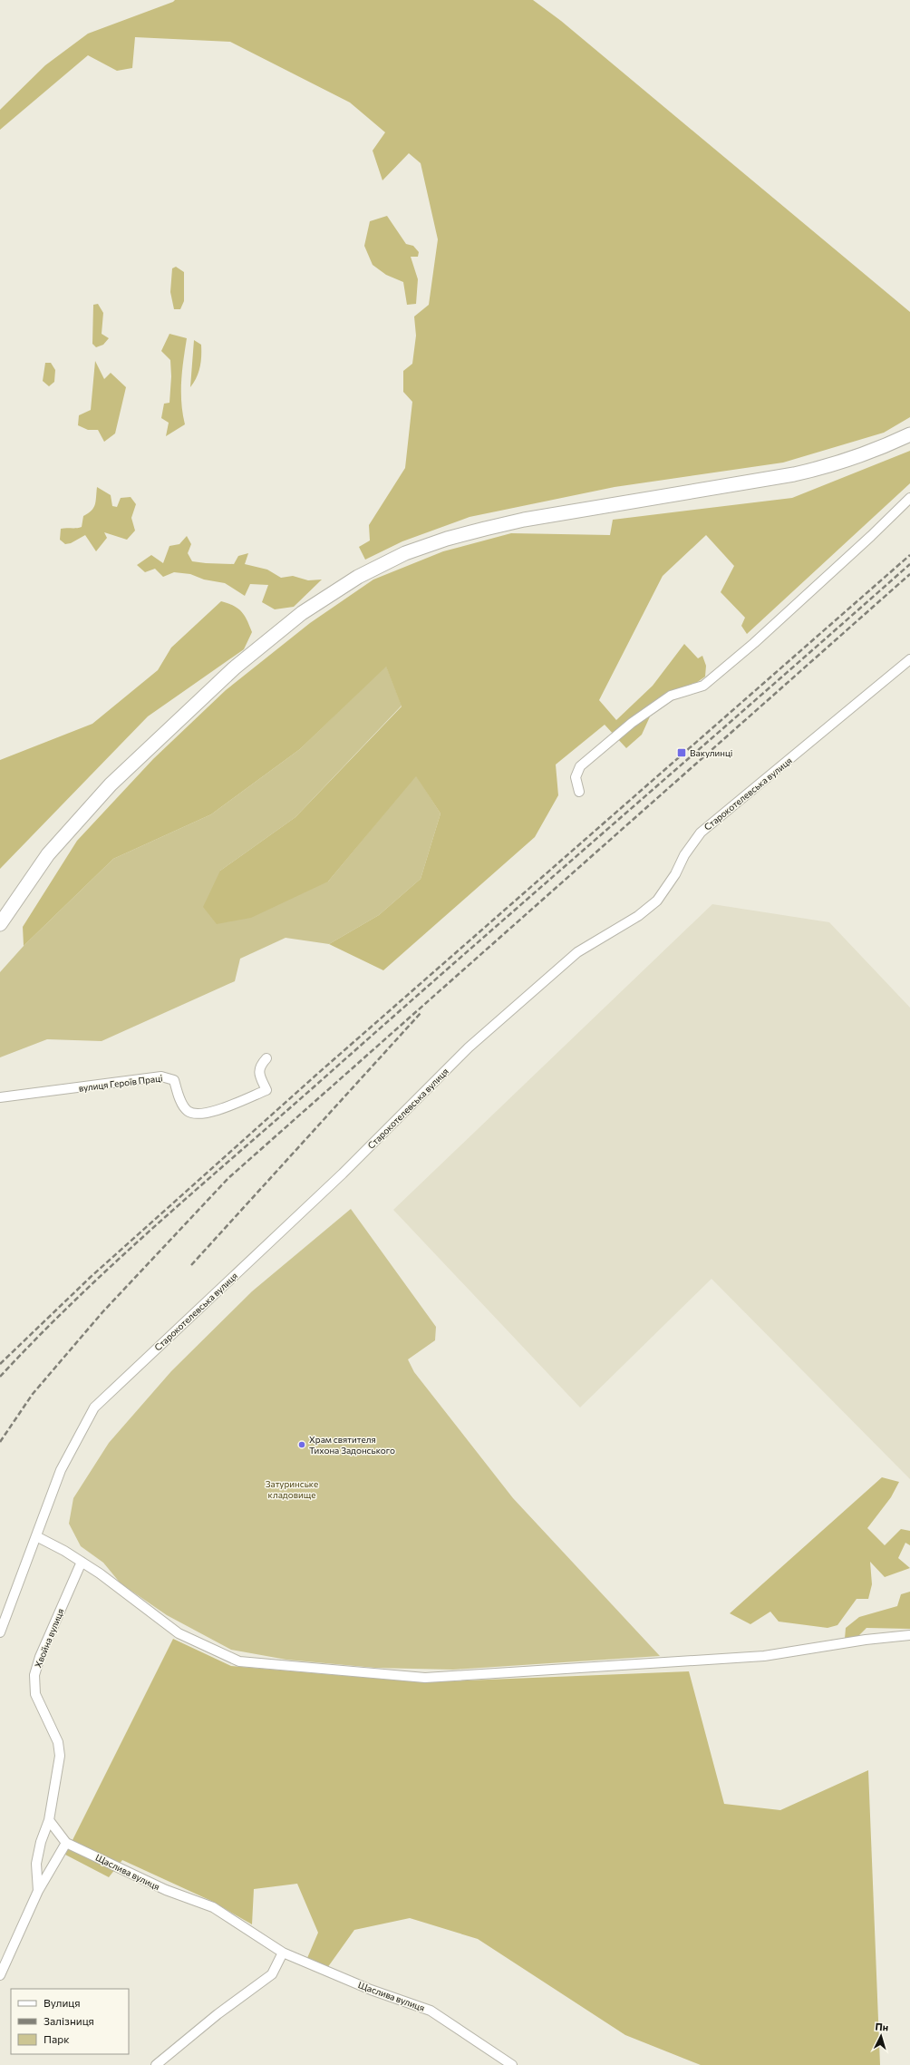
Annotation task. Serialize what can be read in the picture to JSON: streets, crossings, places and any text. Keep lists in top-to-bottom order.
{
  "streets": {
    "street": [
      "Старокотелевська вулиця",
      "вулиця Героїв Праці",
      "Хвойна вулиця",
      "Щаслива вулиця"
    ]
  },
  "crossings": [
    ["Хвойна вулиця", "Щаслива вулиця"]
  ],
  "parks": ["Затуринське кладовище"],
  "places": {
    "transit": ["Вакулинці"],
    "other": ["Храм святителя Тихона Задонського"]
  },
  "legend": ["Вулиця", "Залізниця", "Парк"],
  "north": "top"
}
